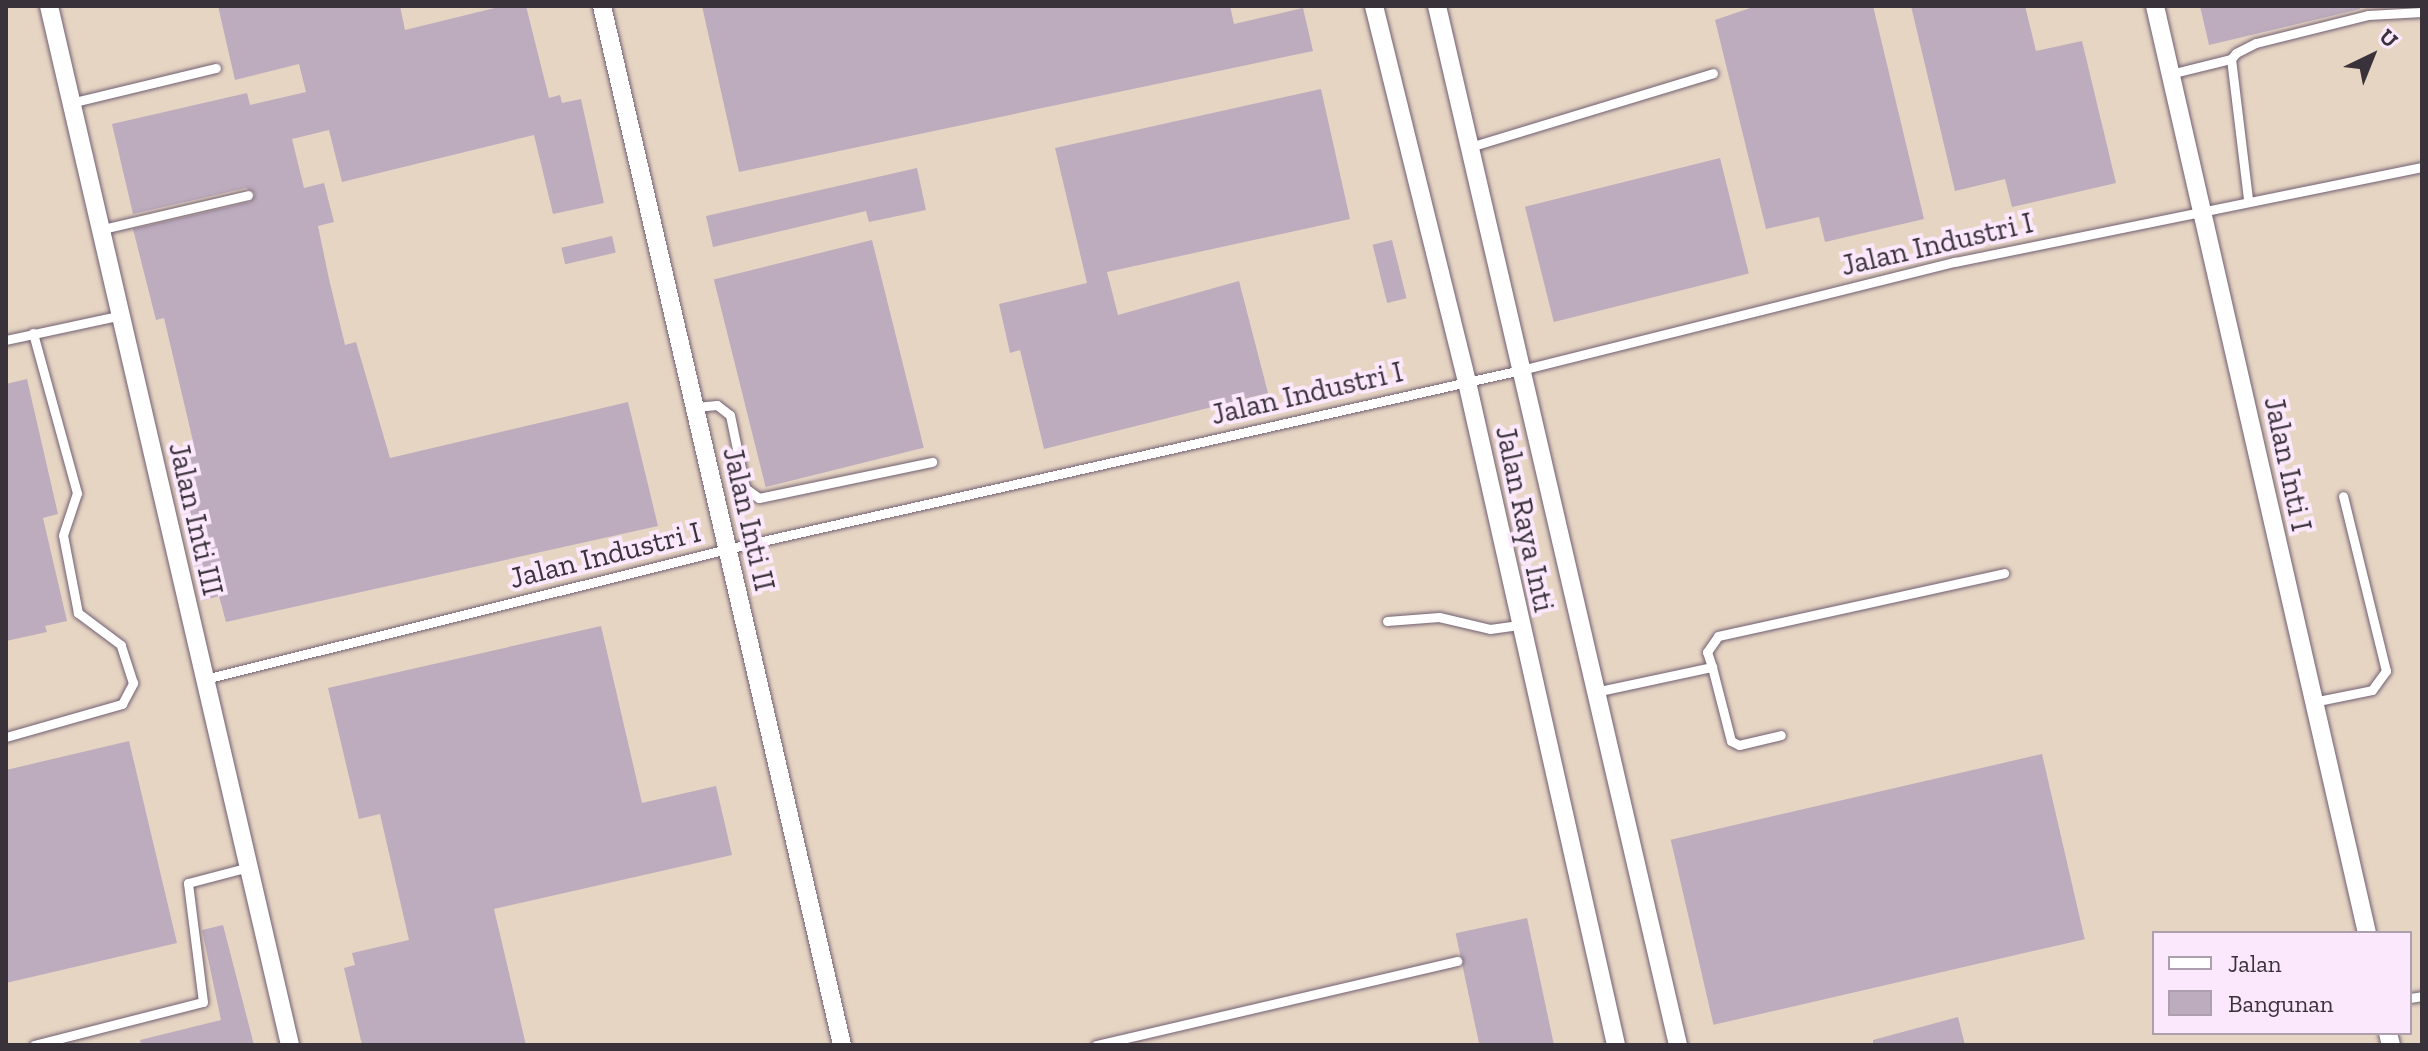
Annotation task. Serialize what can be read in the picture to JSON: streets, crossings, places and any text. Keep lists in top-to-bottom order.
{
  "streets": {
    "street": [
      "Jalan Inti I",
      "Jalan Inti III",
      "Jalan Inti II",
      "Jalan Raya Inti"
    ],
    "lane": ["Jalan Industri I"]
  },
  "crossings": [
    ["Jalan Industri I", "Jalan Inti I"],
    ["Jalan Industri I", "Jalan Inti III"],
    ["Jalan Industri I", "Jalan Inti II"],
    ["Jalan Industri I", "Jalan Raya Inti"]
  ],
  "legend": ["Jalan", "Bangunan"],
  "north": "top right"
}
